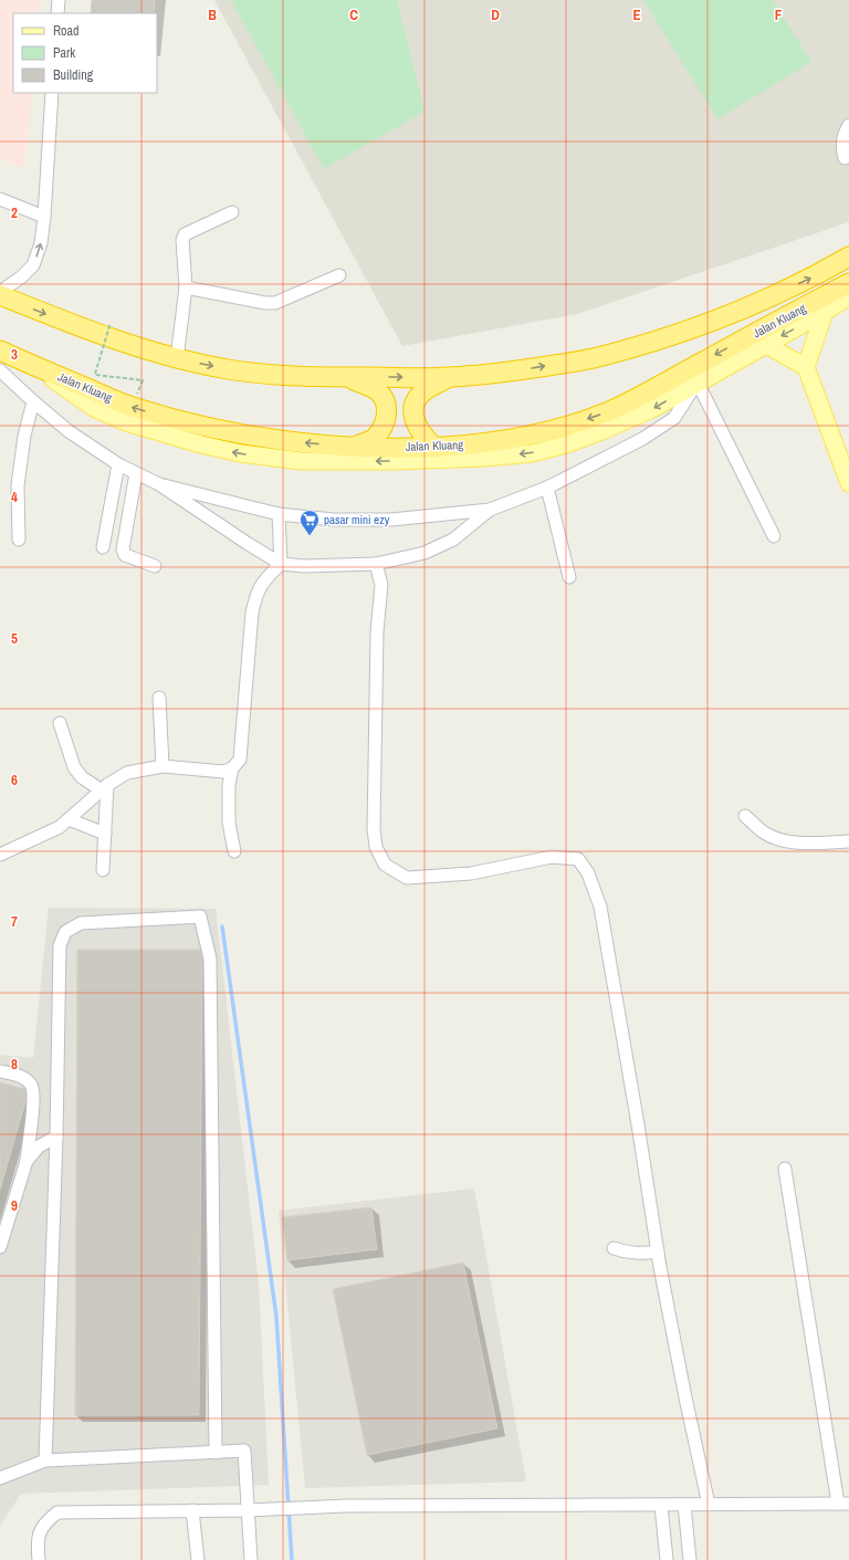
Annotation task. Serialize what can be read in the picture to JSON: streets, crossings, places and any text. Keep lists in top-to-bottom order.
{
  "streets": {
    "highway": ["Jalan Kluang"]
  },
  "places": {
    "supermarket": ["pasar mini ezy"]
  },
  "legend": ["Road", "Park", "Building"],
  "grid": {
    "columns": [
      "B",
      "C",
      "D",
      "E",
      "F"
    ],
    "rows": [
      "2",
      "3",
      "4",
      "5",
      "6",
      "7",
      "8",
      "9"
    ]
  }
}
